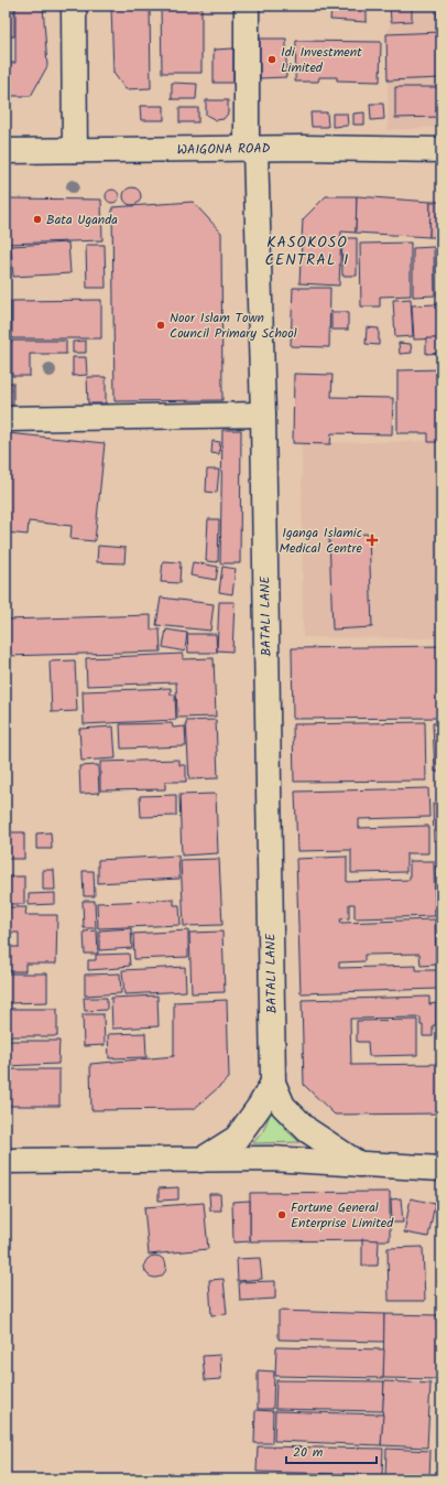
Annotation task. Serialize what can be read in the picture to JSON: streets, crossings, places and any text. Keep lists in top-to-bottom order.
{
  "streets": {
    "street": ["WAIGONA ROAD", "BATALI LANE"]
  },
  "crossings": [
    ["WAIGONA ROAD", "BATALI LANE"]
  ],
  "districts": ["KASOKOSO CENTRAL I"],
  "places": {
    "other": [
      "Idi Investment Limited",
      "Bata Uganda",
      "Noor Islam Town Council Primary School",
      "Fortune General Enterprise Limited"
    ],
    "health": ["Iganga Islamic Medical Centre"]
  },
  "scale_bar": "20 m"
}
